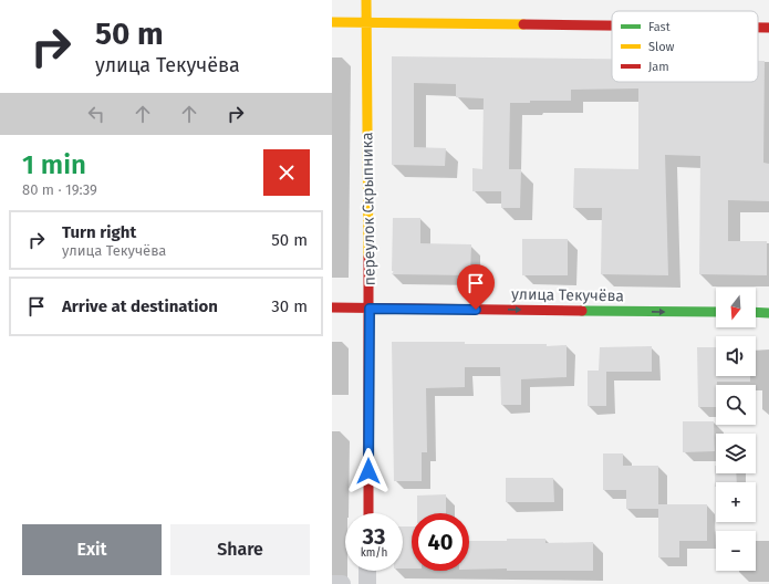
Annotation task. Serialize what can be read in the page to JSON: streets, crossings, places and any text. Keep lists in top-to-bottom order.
{
  "streets": {
    "street": ["переулок Скрыпника", "улица Текучёва"]
  },
  "crossings": [
    ["переулок Скрыпника", "улица Текучёва"]
  ],
  "one_way": ["улица Текучёва"],
  "legend": ["Fast", "Slow", "Jam"],
  "north": "bottom",
  "page": {
    "turn": ["50 m", "улица Текучёва"],
    "heading": ["1 min", "80 m · 19:39"],
    "list": [
      {
        "name": "Turn right",
        "note": "улица Текучёва",
        "value": "50 m"
      },
      {
        "name": "Arrive at destination",
        "value": "30 m"
      }
    ],
    "map_buttons": ["+", "−"],
    "speed": "33 km/h",
    "limit": "40",
    "buttons": ["Exit", "Share"]
  }
}
